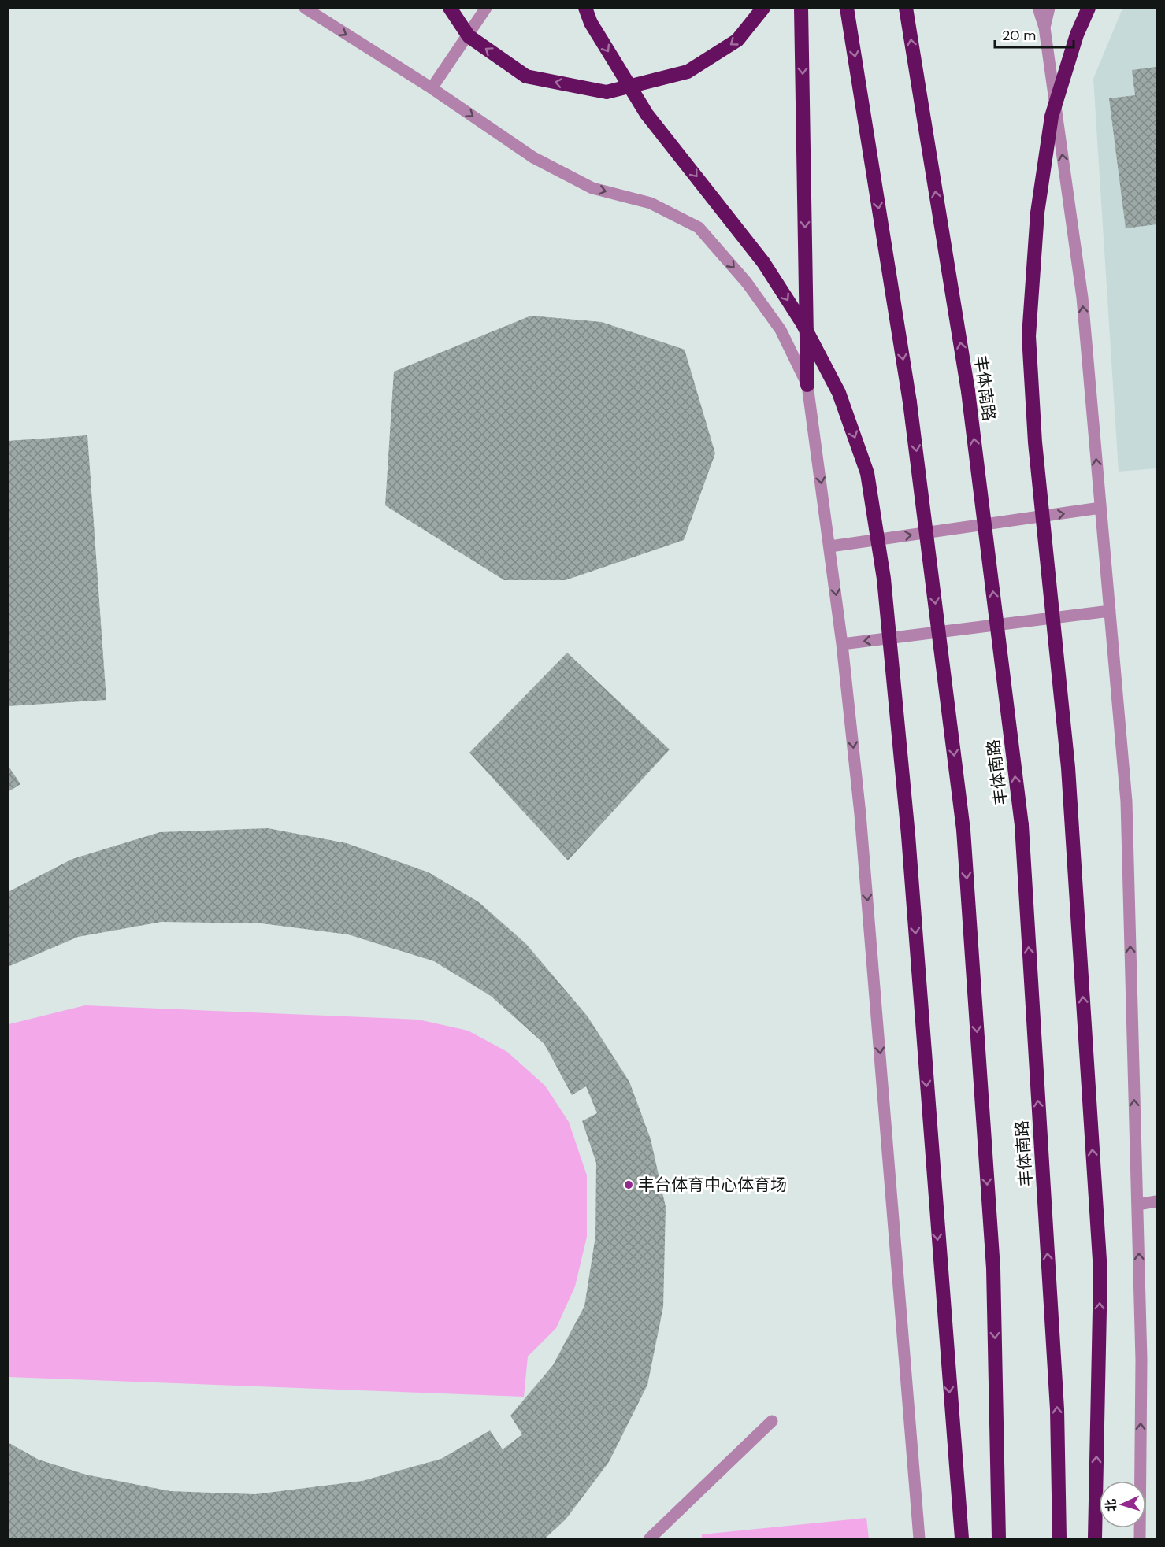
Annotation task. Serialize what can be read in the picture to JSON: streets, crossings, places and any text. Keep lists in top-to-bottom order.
{
  "streets": {
    "highway": ["丰体南路"]
  },
  "places": ["丰台体育中心体育场"],
  "scale_bar": "20 m",
  "north": "left"
}
